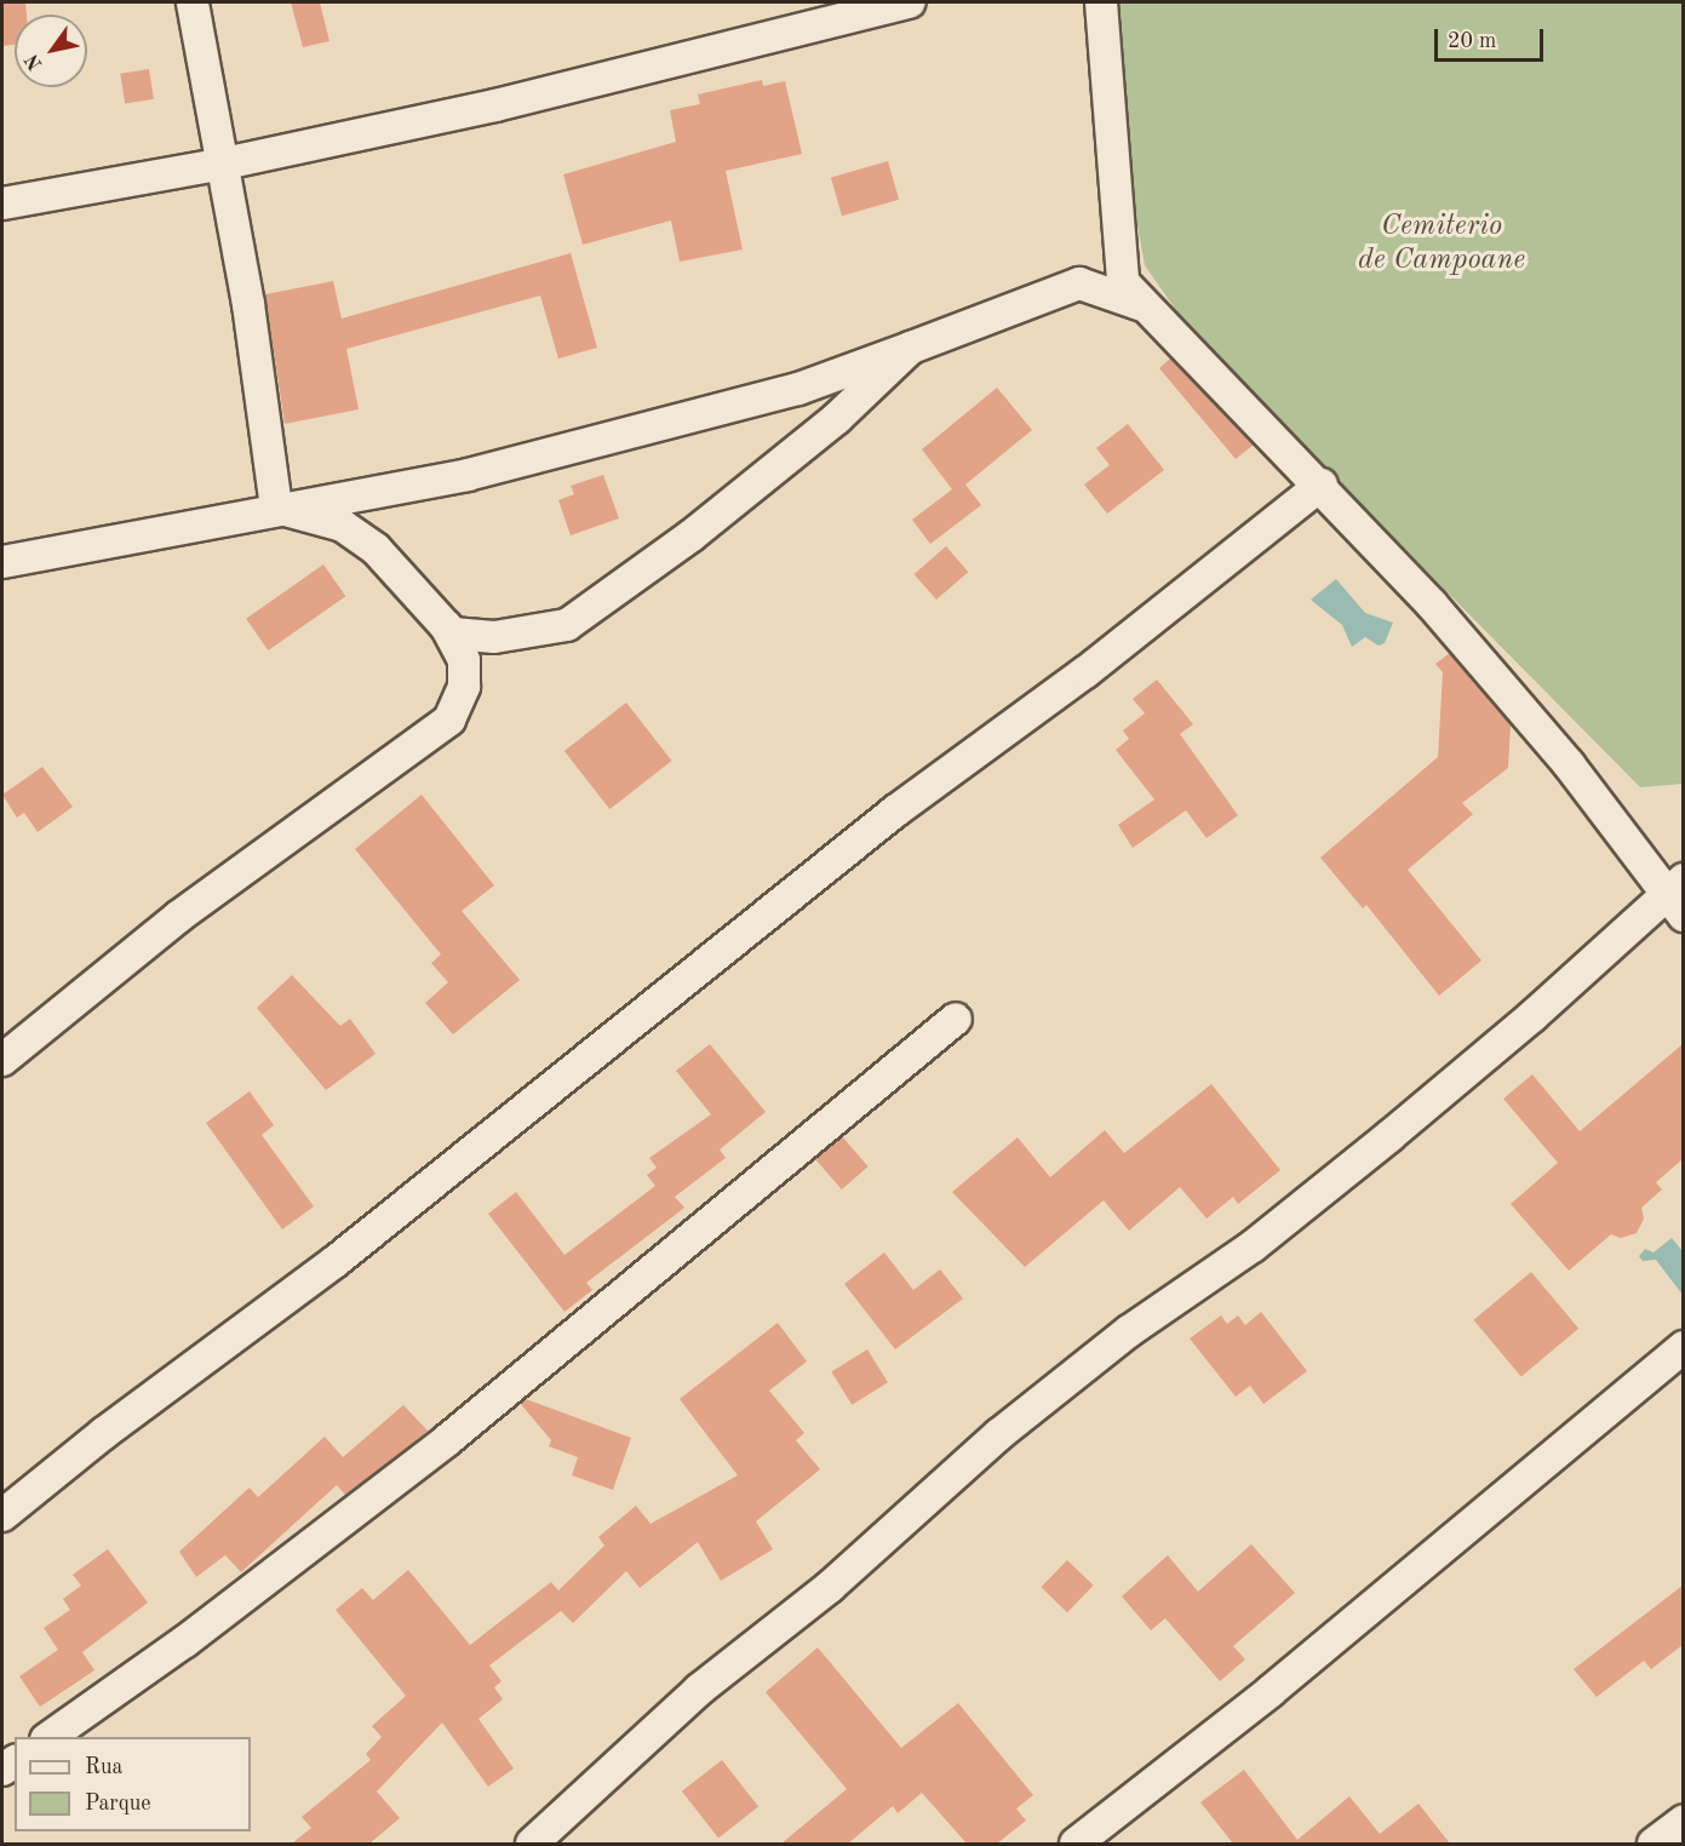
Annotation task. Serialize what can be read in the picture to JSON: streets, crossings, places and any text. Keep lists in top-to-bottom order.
{
  "parks": ["Cemiterio de Campoane"],
  "legend": ["Rua", "Parque"],
  "scale_bar": "20 m",
  "north": "bottom left"
}
